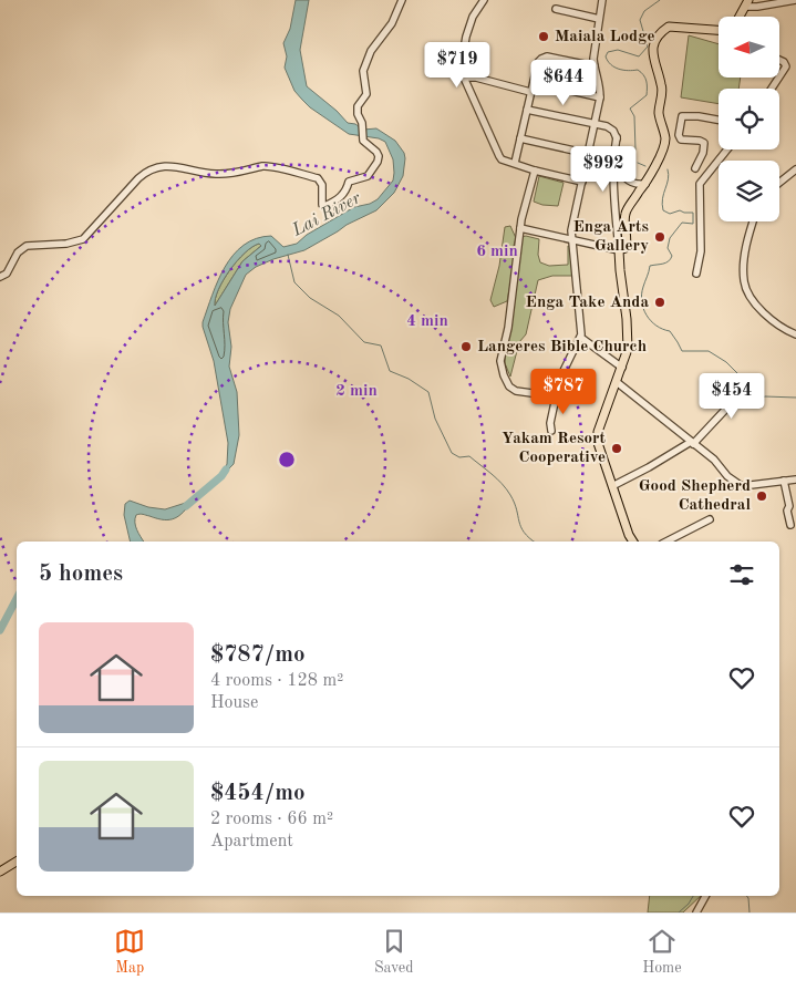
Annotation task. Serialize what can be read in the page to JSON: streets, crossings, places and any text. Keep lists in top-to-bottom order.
{
  "water": ["Lai River"],
  "places": [
    "Maiala Lodge",
    "Enga Arts Gallery",
    "Enga Take Anda",
    "Langeres Bible Church",
    "Yakam Resort Cooperative",
    "Good Shepherd Cathedral"
  ],
  "north": "left",
  "page": {
    "price": [
      "$719",
      "$644",
      "$992",
      "$787",
      "$454"
    ],
    "heading": "5 homes",
    "list": [
      {
        "name": "$787/mo",
        "note": "4 rooms · 128 m² · House"
      },
      {
        "name": "$454/mo",
        "note": "2 rooms · 66 m² · Apartment"
      }
    ],
    "tabs": ["Map", "Saved", "Home"]
  },
  "rings": ["6 min", "4 min", "2 min"]
}
